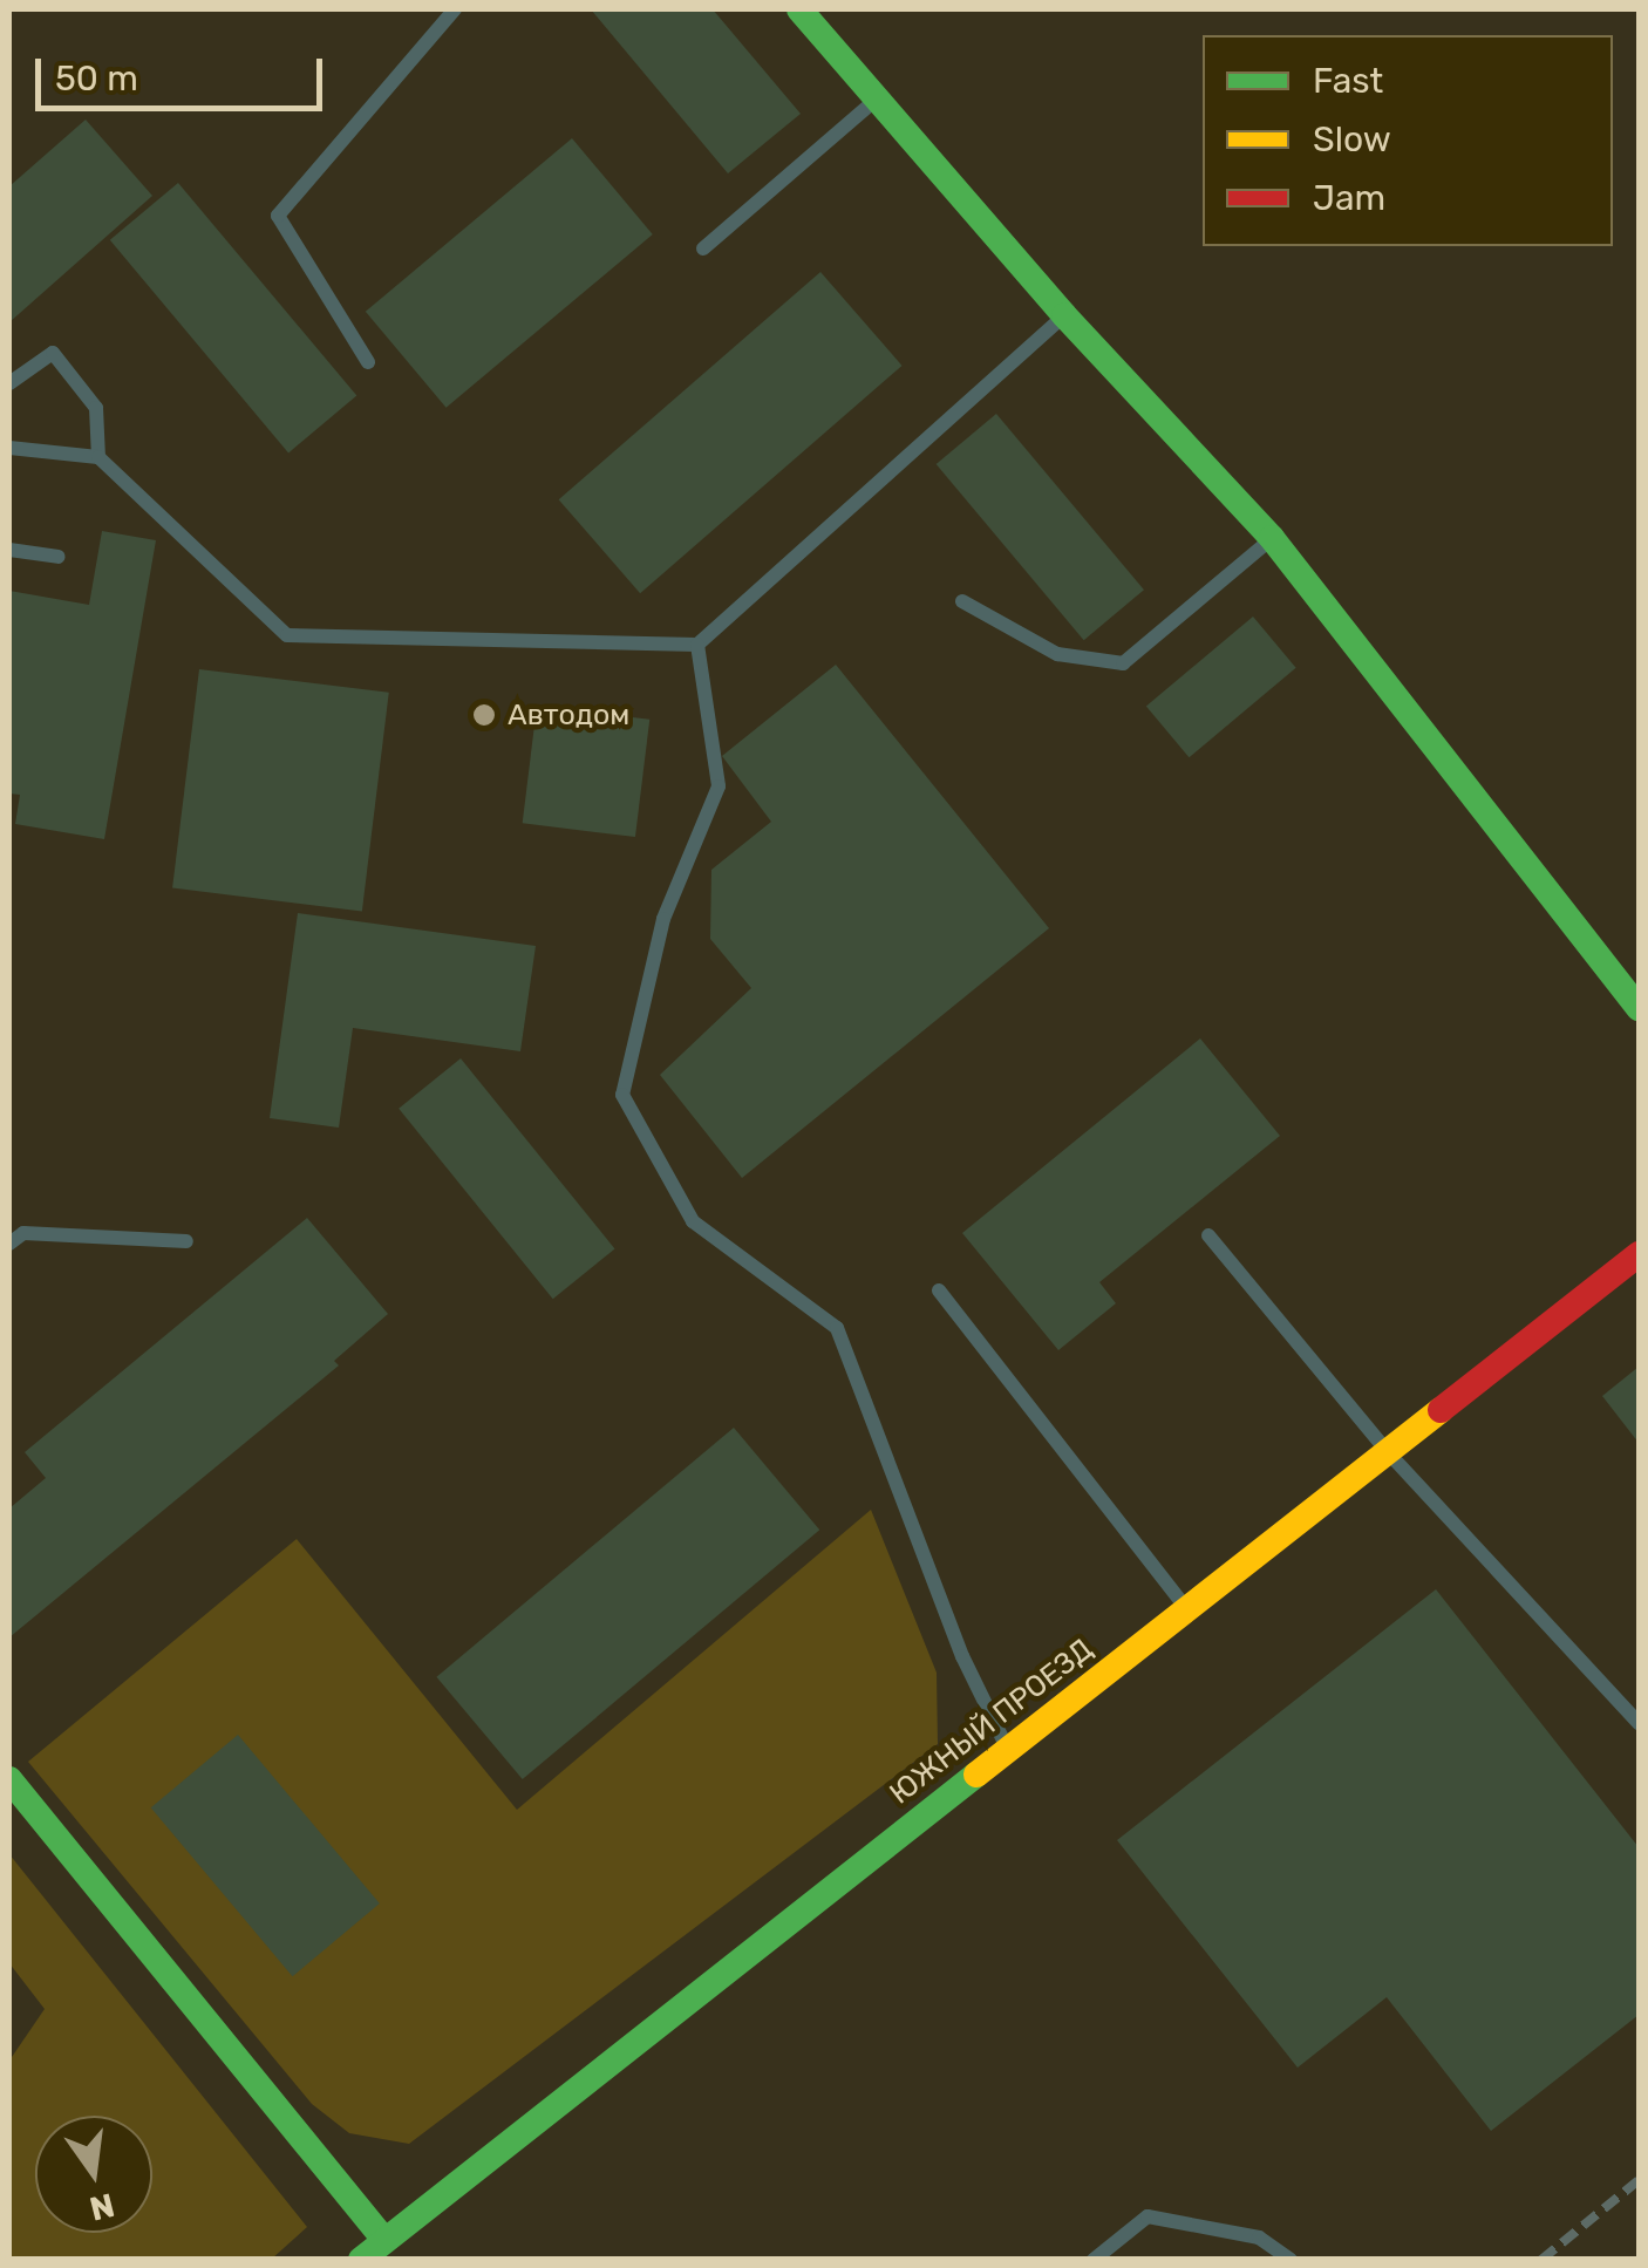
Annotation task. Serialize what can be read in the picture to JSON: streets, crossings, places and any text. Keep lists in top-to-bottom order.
{
  "streets": {
    "street": ["ЮЖНЫЙ ПРОЕЗД"]
  },
  "places": ["Автодом"],
  "legend": ["Fast", "Slow", "Jam"],
  "scale_bar": "50 m",
  "north": "bottom"
}
